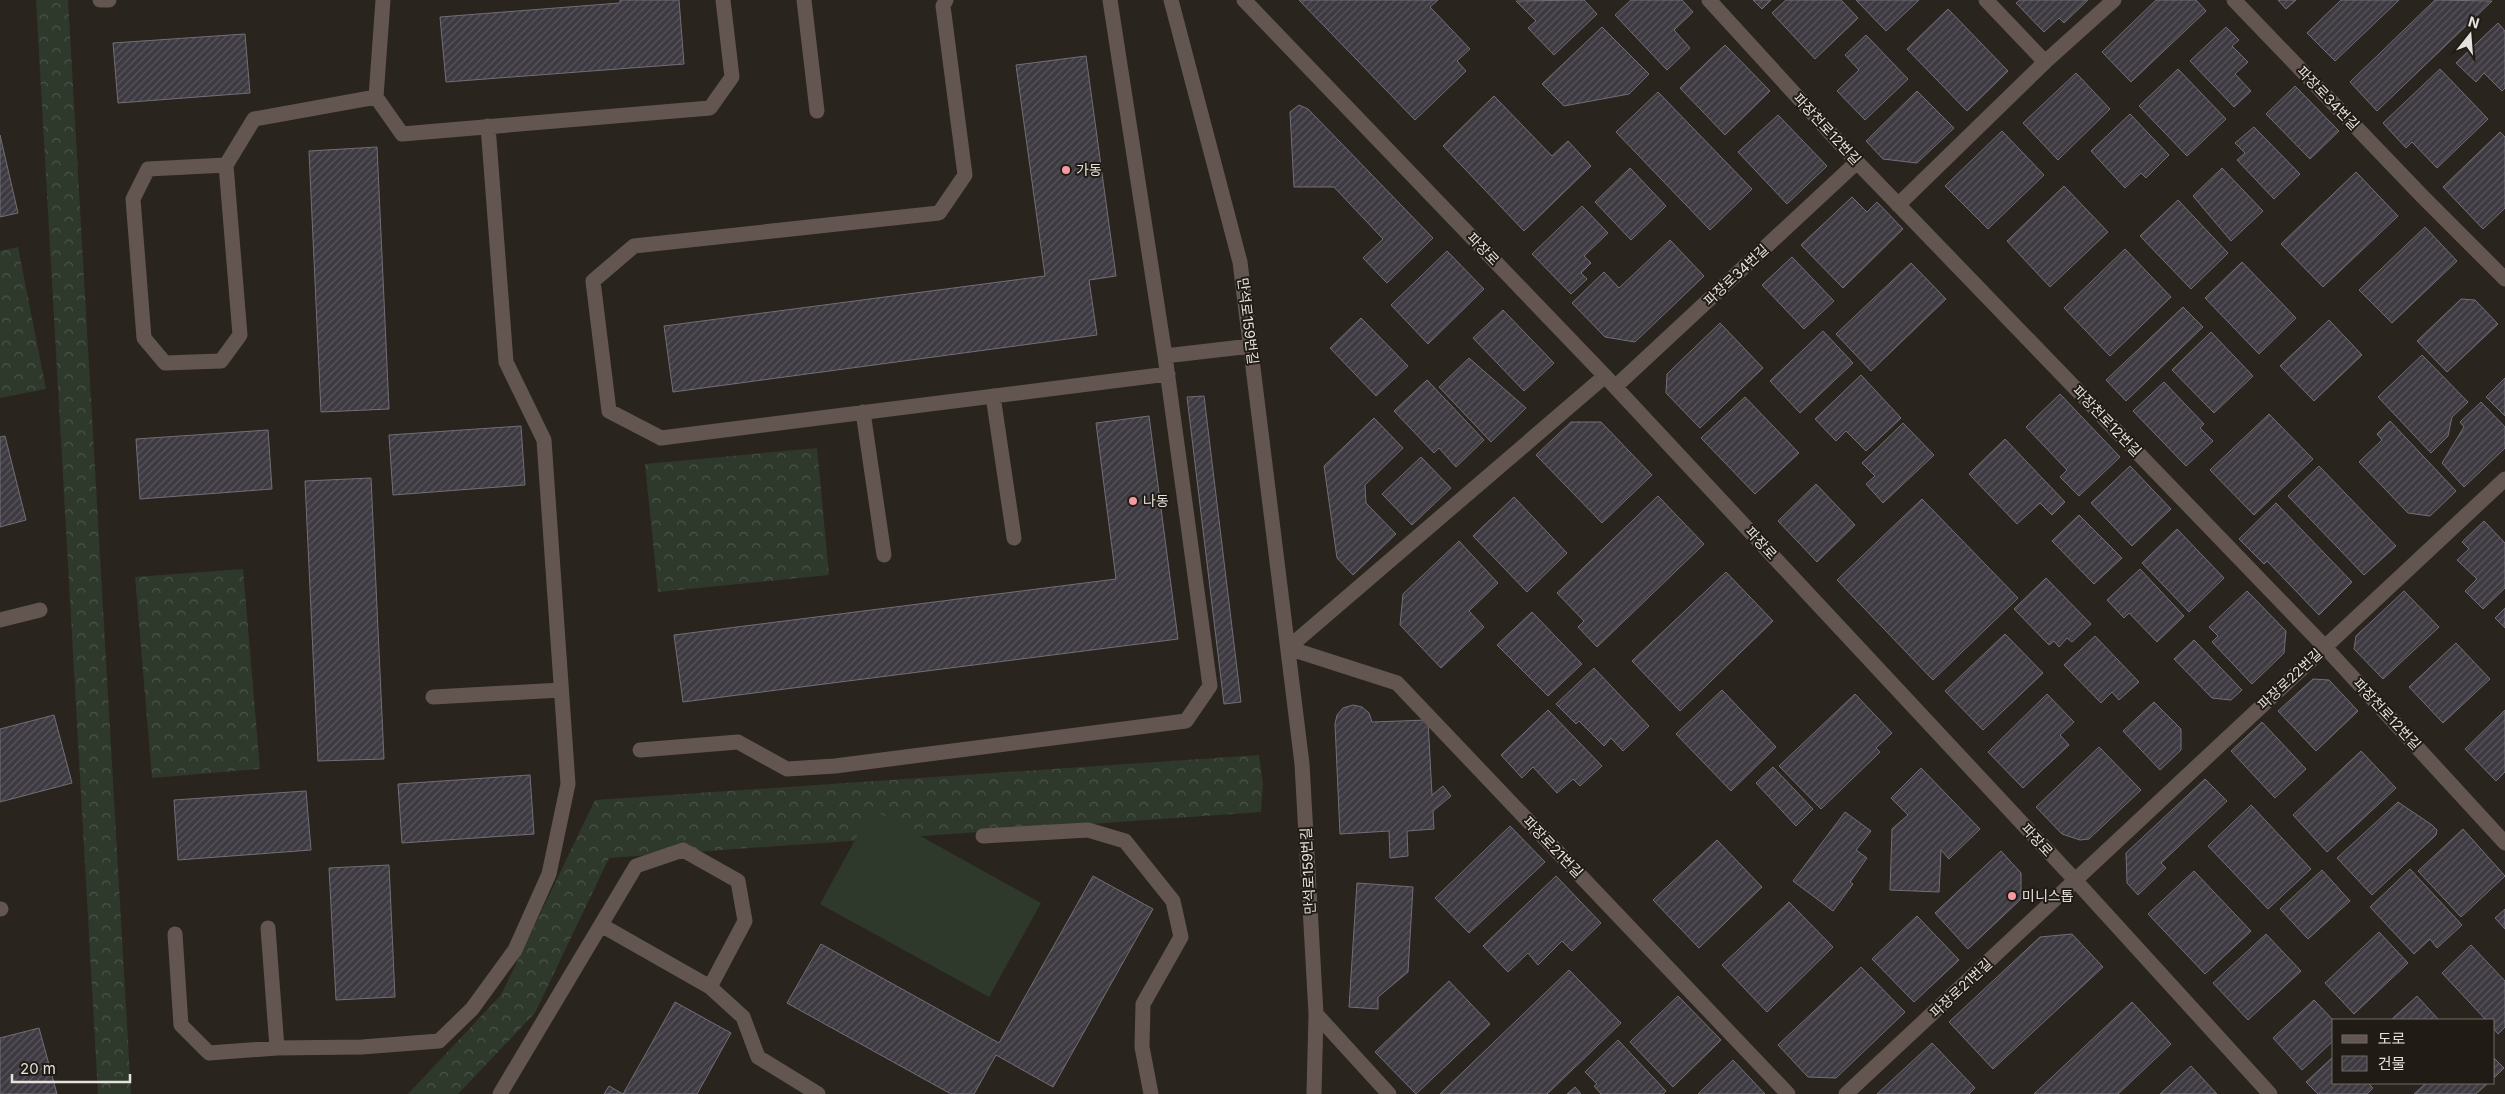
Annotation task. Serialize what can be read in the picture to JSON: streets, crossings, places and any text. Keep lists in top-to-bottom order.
{
  "streets": {
    "street": [
      "파장로34번길",
      "파장천로12번길",
      "파장로",
      "만석로159번길",
      "파장로22번길",
      "파장로21번길"
    ]
  },
  "crossings": [
    ["파장로34번길", "파장천로12번길"],
    ["파장로34번길", "파장로"],
    ["파장천로12번길", "파장로22번길"],
    ["파장로", "파장로22번길"],
    ["파장로", "파장로21번길"],
    ["만석로159번길", "파장로21번길"],
    ["파장로22번길", "파장로21번길"]
  ],
  "places": ["가동", "나동", "미니스톱"],
  "legend": ["도로", "건물"],
  "scale_bar": "20 m",
  "north": "top"
}
